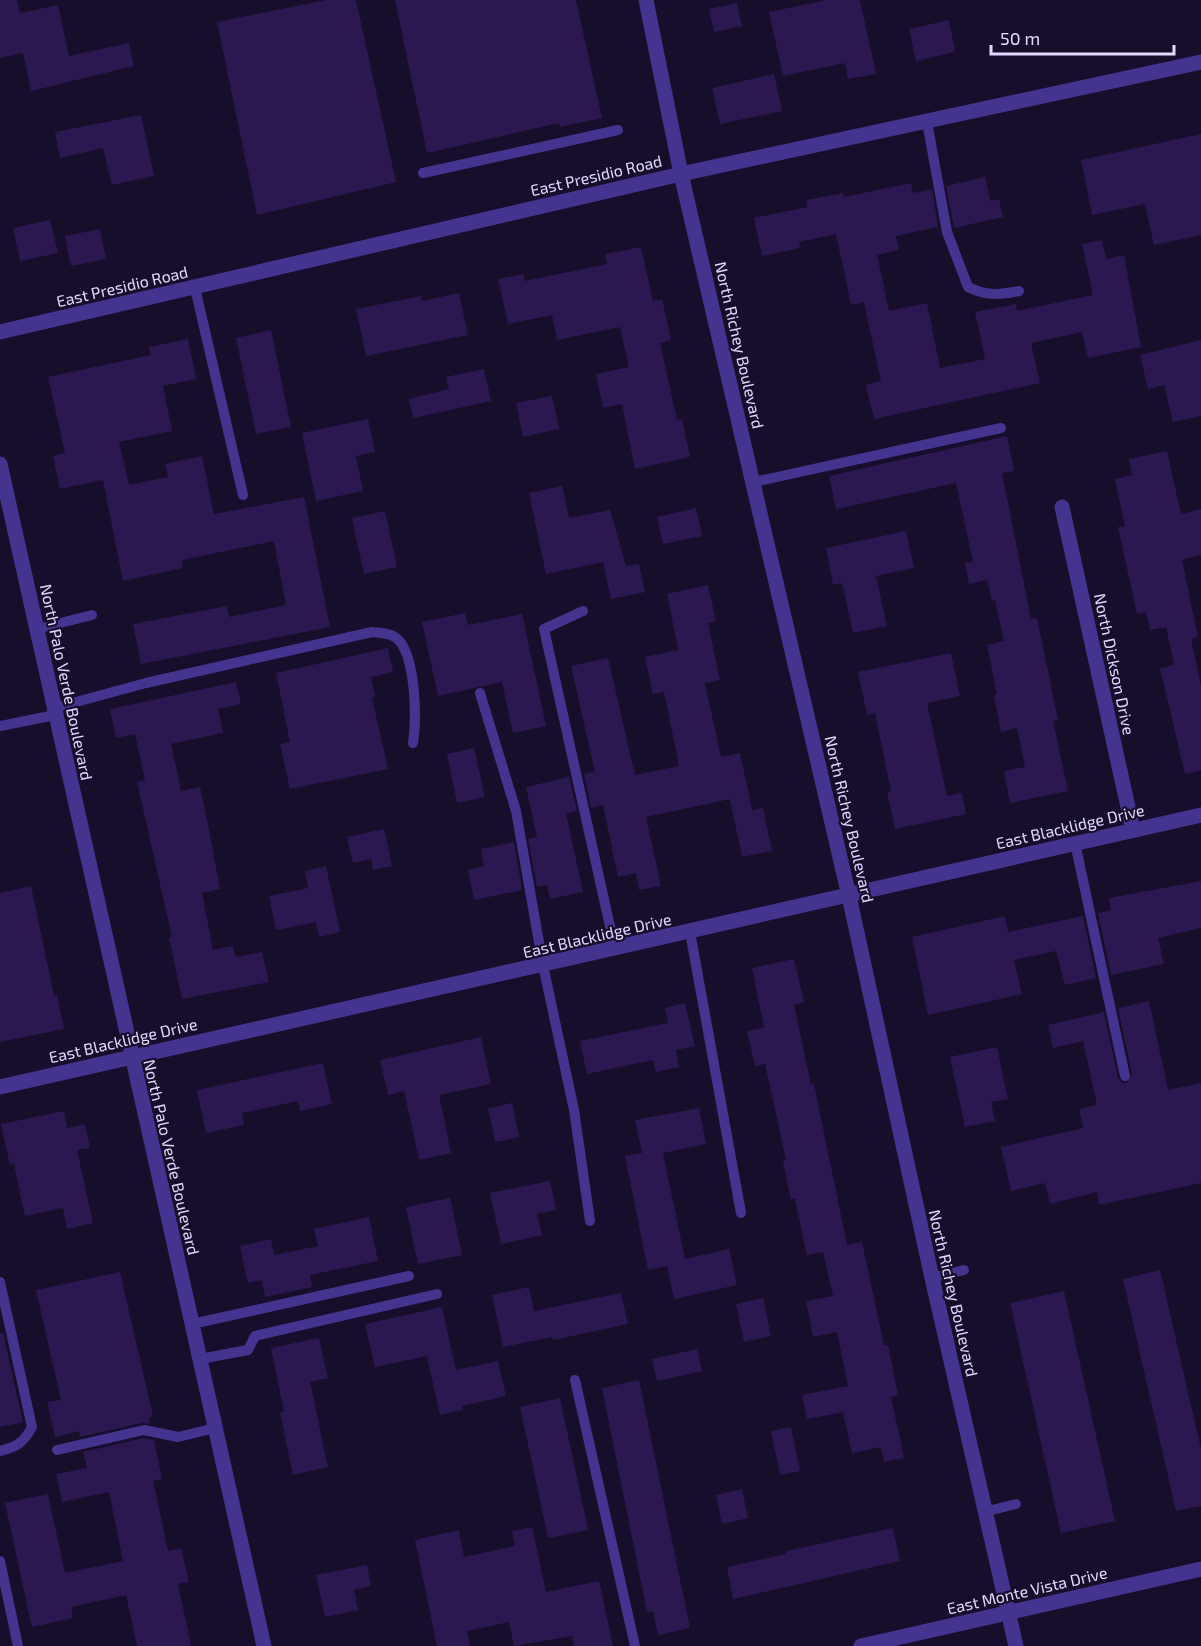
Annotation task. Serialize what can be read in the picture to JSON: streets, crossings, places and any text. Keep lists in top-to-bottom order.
{
  "streets": {
    "street": [
      "East Presidio Road",
      "North Richey Boulevard",
      "North Dickson Drive",
      "North Palo Verde Boulevard",
      "East Blacklidge Drive",
      "East Monte Vista Drive"
    ]
  },
  "crossings": [
    ["East Presidio Road", "North Richey Boulevard"],
    ["North Richey Boulevard", "East Blacklidge Drive"],
    ["North Richey Boulevard", "East Monte Vista Drive"],
    ["North Dickson Drive", "East Blacklidge Drive"],
    ["North Palo Verde Boulevard", "East Blacklidge Drive"]
  ],
  "scale_bar": "50 m"
}
